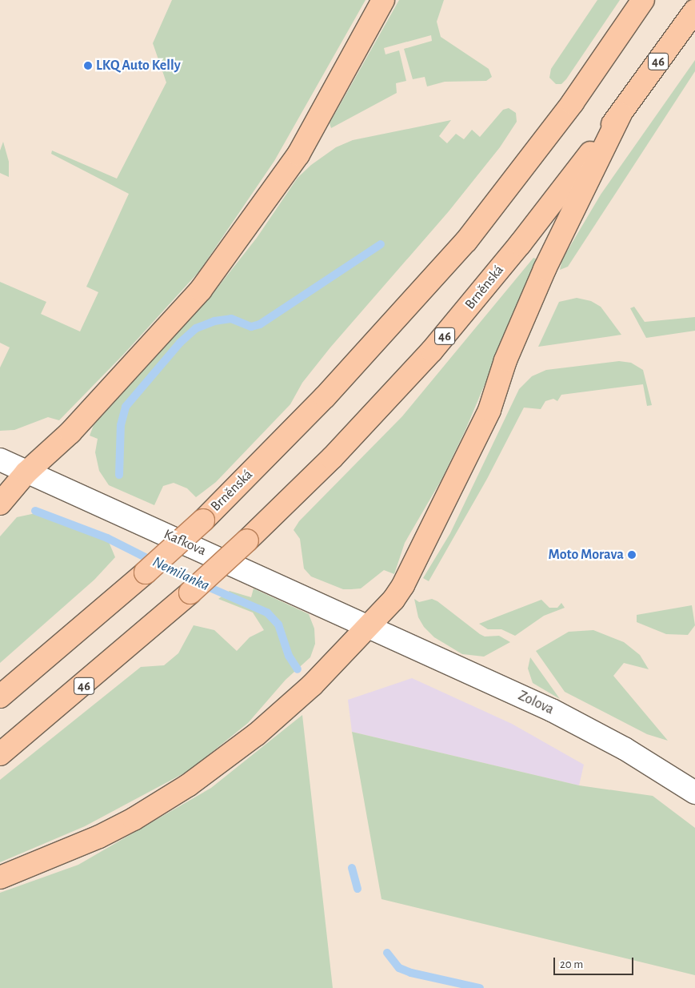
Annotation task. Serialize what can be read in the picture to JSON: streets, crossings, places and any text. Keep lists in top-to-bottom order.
{
  "streets": {
    "main road": ["46", "Brněnská"],
    "street": ["Kafkova", "Zolova"]
  },
  "crossings": [
    ["Kafkova", "Zolova"]
  ],
  "water": ["Nemilanka"],
  "places": ["LKQ Auto Kelly", "Moto Morava"],
  "scale_bar": "20 m"
}
